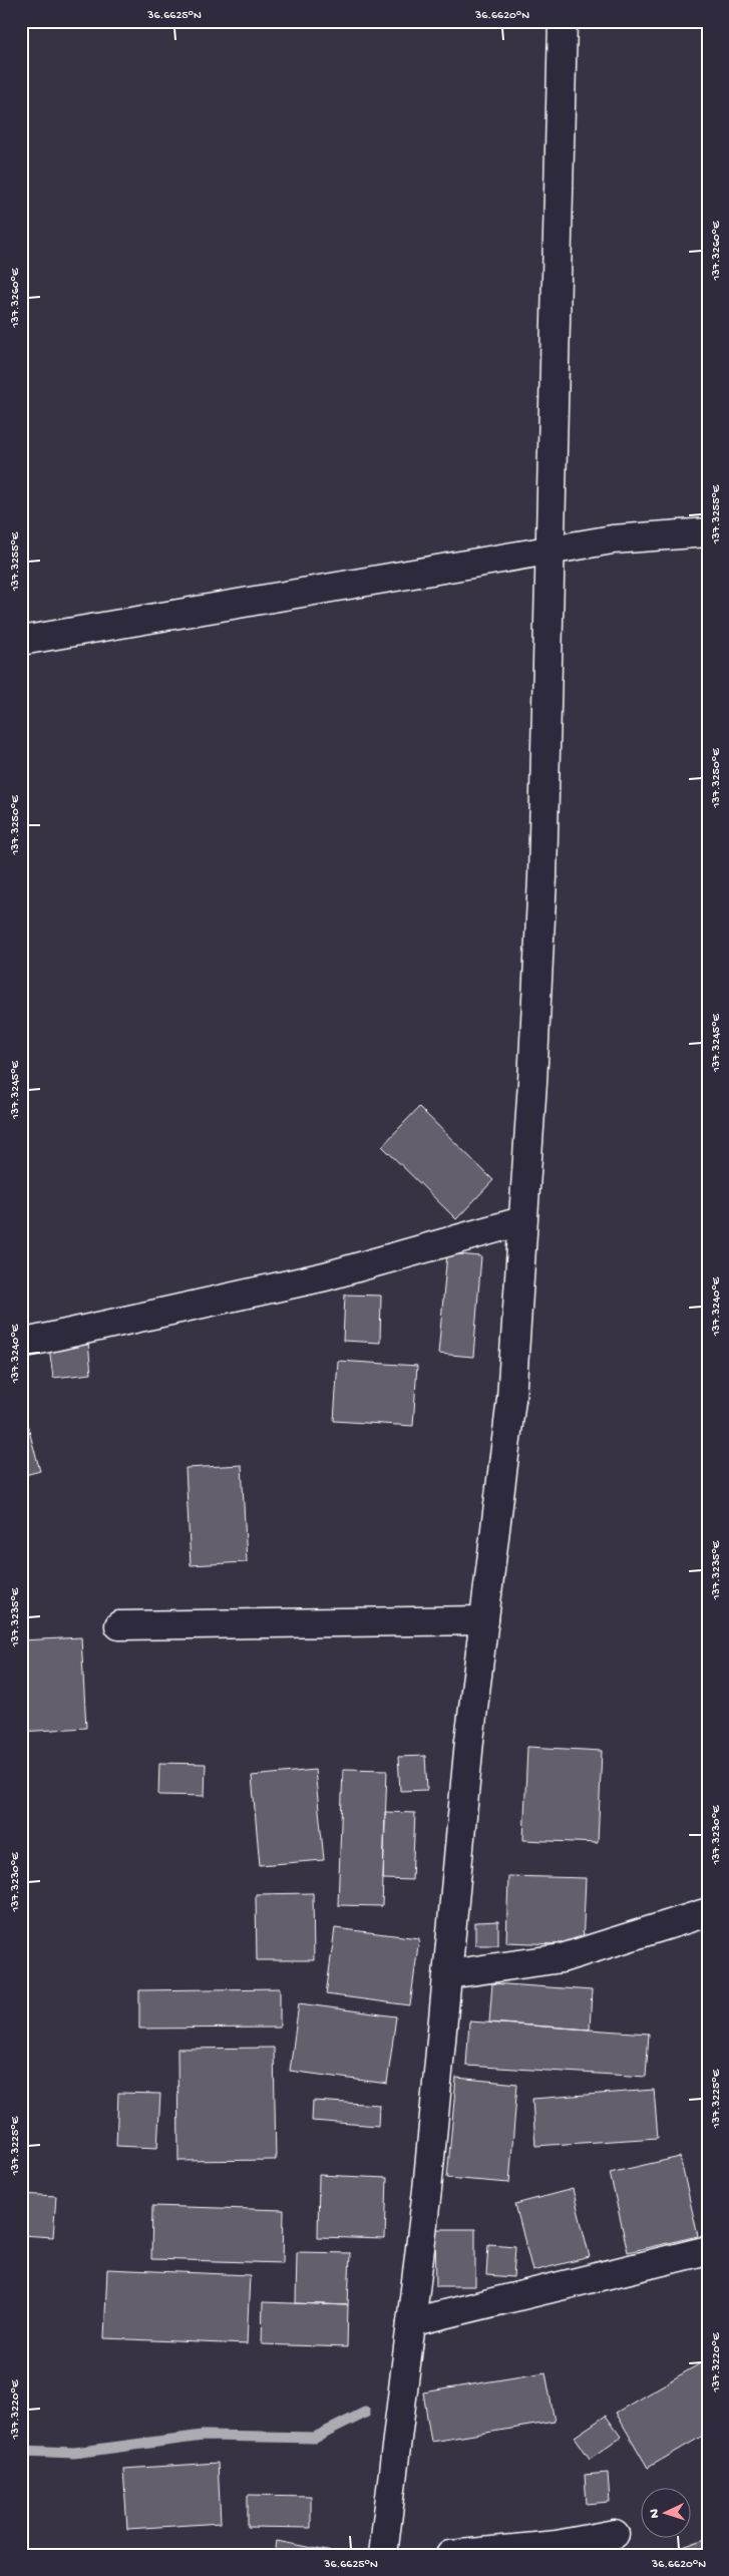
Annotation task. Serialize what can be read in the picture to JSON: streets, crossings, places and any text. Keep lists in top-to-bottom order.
{
  "north": "left",
  "coordinates": [
    "36.6625°N",
    "36.6620°N",
    "137.3260°E",
    "137.3255°E",
    "137.3250°E",
    "137.3245°E",
    "137.3240°E",
    "137.3235°E",
    "137.3230°E",
    "137.3225°E",
    "137.3220°E"
  ]
}
